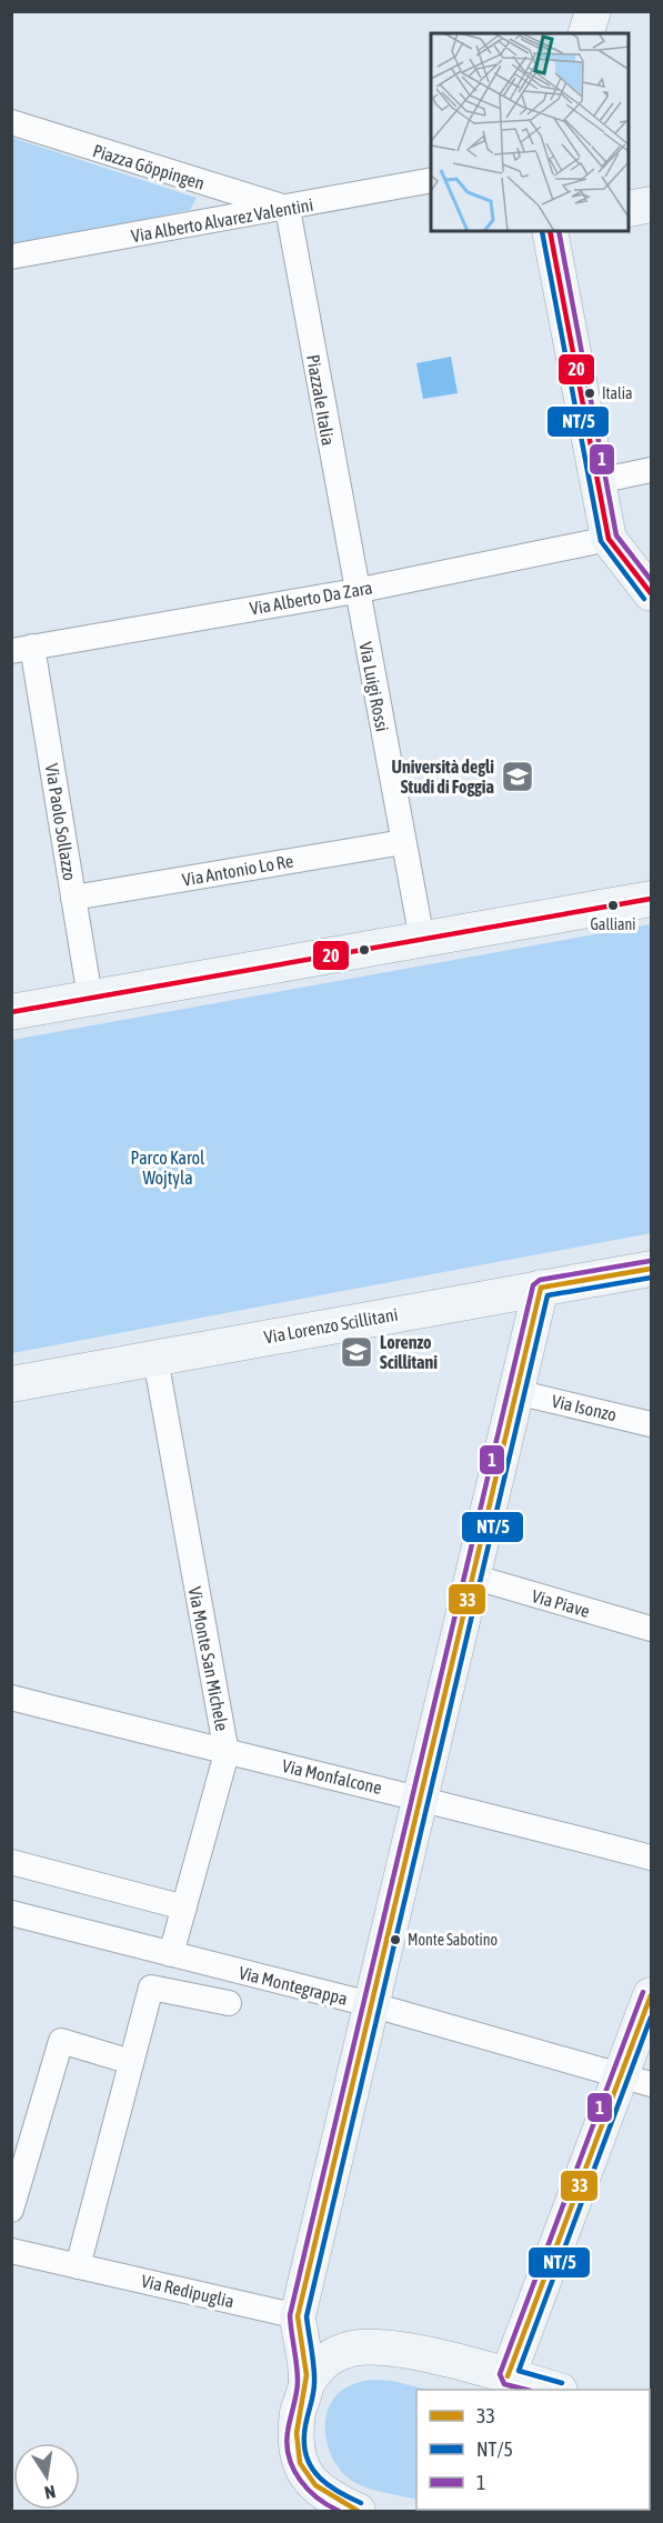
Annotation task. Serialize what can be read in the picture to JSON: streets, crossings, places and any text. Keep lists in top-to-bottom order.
{
  "streets": {
    "street": [
      "Piazza Göppingen",
      "Via Alberto Alvarez Valentini",
      "Piazzale Italia",
      "Via Alberto Da Zara",
      "Via Luigi Rossi",
      "Via Paolo Sollazzo",
      "Via Antonio Lo Re",
      "Via Lorenzo Scillitani",
      "Via Isonzo",
      "Via Piave",
      "Via Monte San Michele",
      "Via Monfalcone",
      "Via Montegrappa",
      "Via Redipuglia"
    ]
  },
  "crossings": [
    ["Piazza Göppingen", "Via Alberto Alvarez Valentini"],
    ["Piazza Göppingen", "Piazzale Italia"],
    ["Via Alberto Alvarez Valentini", "Piazzale Italia"],
    ["Piazzale Italia", "Via Alberto Da Zara"],
    ["Piazzale Italia", "Via Luigi Rossi"],
    ["Via Alberto Da Zara", "Via Luigi Rossi"],
    ["Via Alberto Da Zara", "Via Paolo Sollazzo"],
    ["Via Luigi Rossi", "Via Antonio Lo Re"],
    ["Via Paolo Sollazzo", "Via Antonio Lo Re"],
    ["Via Lorenzo Scillitani", "Via Monte San Michele"],
    ["Via Monte San Michele", "Via Monfalcone"],
    ["Via Monte San Michele", "Via Montegrappa"]
  ],
  "parks": ["Parco Karol Wojtyla"],
  "places": {
    "other": ["Italia", "Galliani", "Monte Sabotino"],
    "school or university": ["Università degli Studi di Foggia", "Lorenzo Scillitani"]
  },
  "lines": [
    "transit line NT/5",
    "transit line 1",
    "transit line 20",
    "transit line 33"
  ],
  "legend": ["33", "NT/5", "1"],
  "north": "bottom"
}
